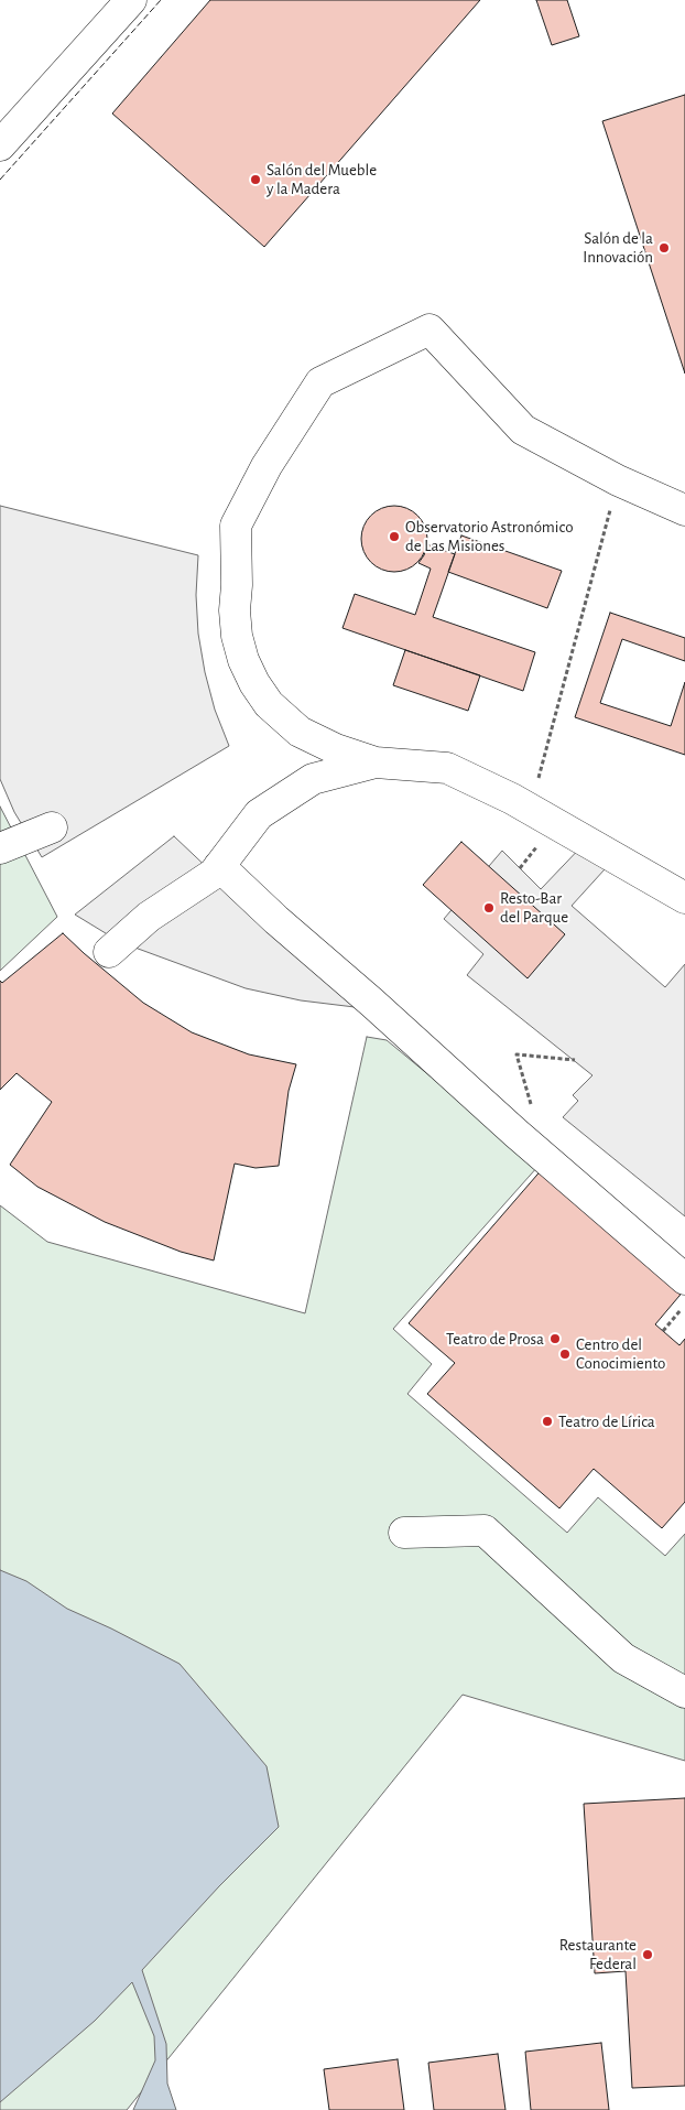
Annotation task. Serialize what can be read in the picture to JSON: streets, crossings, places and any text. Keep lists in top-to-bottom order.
{
  "places": [
    "Salón del Mueble y la Madera",
    "Salón de la Innovación",
    "Observatorio Astronómico de Las Misiones",
    "Resto-Bar del Parque",
    "Teatro de Prosa",
    "Centro del Conocimiento",
    "Teatro de Lírica",
    "Restaurante Federal"
  ]
}
